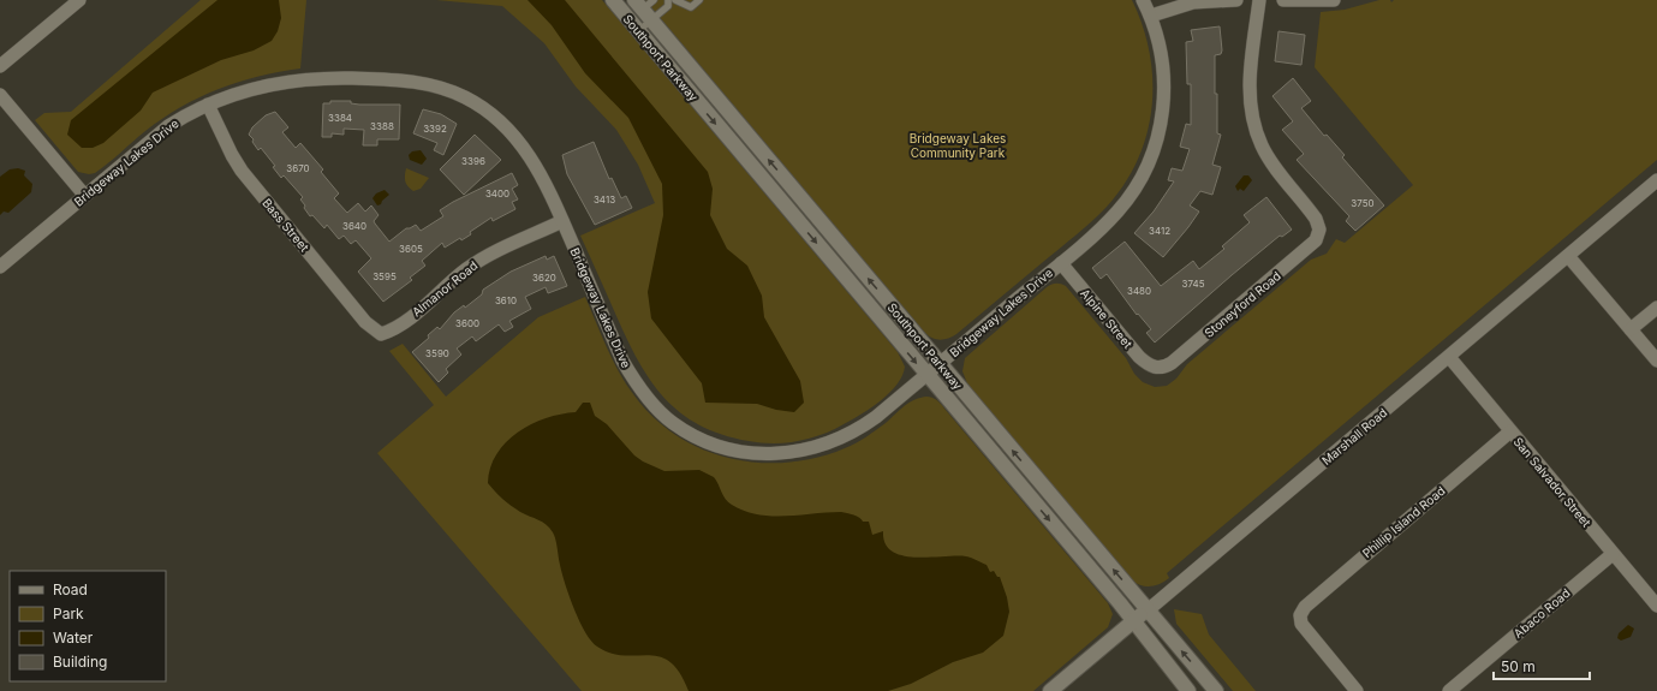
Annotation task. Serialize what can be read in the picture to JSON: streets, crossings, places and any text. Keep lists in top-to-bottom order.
{
  "streets": {
    "street": [
      "Southport Parkway",
      "Bridgeway Lakes Drive",
      "Bass Street",
      "Almanor Road",
      "Stoneyford Road",
      "Alpine Street",
      "Marshall Road",
      "San Salvador Street",
      "Phillip Island Road",
      "Abaco Road"
    ]
  },
  "crossings": [
    ["Southport Parkway", "Bridgeway Lakes Drive"],
    ["Southport Parkway", "Marshall Road"],
    ["Bridgeway Lakes Drive", "Bass Street"],
    ["Bridgeway Lakes Drive", "Almanor Road"],
    ["Bridgeway Lakes Drive", "Alpine Street"],
    ["Bass Street", "Almanor Road"],
    ["Stoneyford Road", "Alpine Street"],
    ["Marshall Road", "San Salvador Street"],
    ["San Salvador Street", "Phillip Island Road"],
    ["San Salvador Street", "Abaco Road"]
  ],
  "parks": ["Bridgeway Lakes Community Park"],
  "house_numbers": [
    "3384",
    "3388",
    "3392",
    "3396",
    "3670",
    "3400",
    "3413",
    "3750",
    "3640",
    "3412",
    "3605",
    "3595",
    "3620",
    "3745",
    "3480",
    "3610",
    "3600",
    "3590"
  ],
  "legend": [
    "Road",
    "Park",
    "Water",
    "Building"
  ],
  "scale_bar": "50 m"
}
